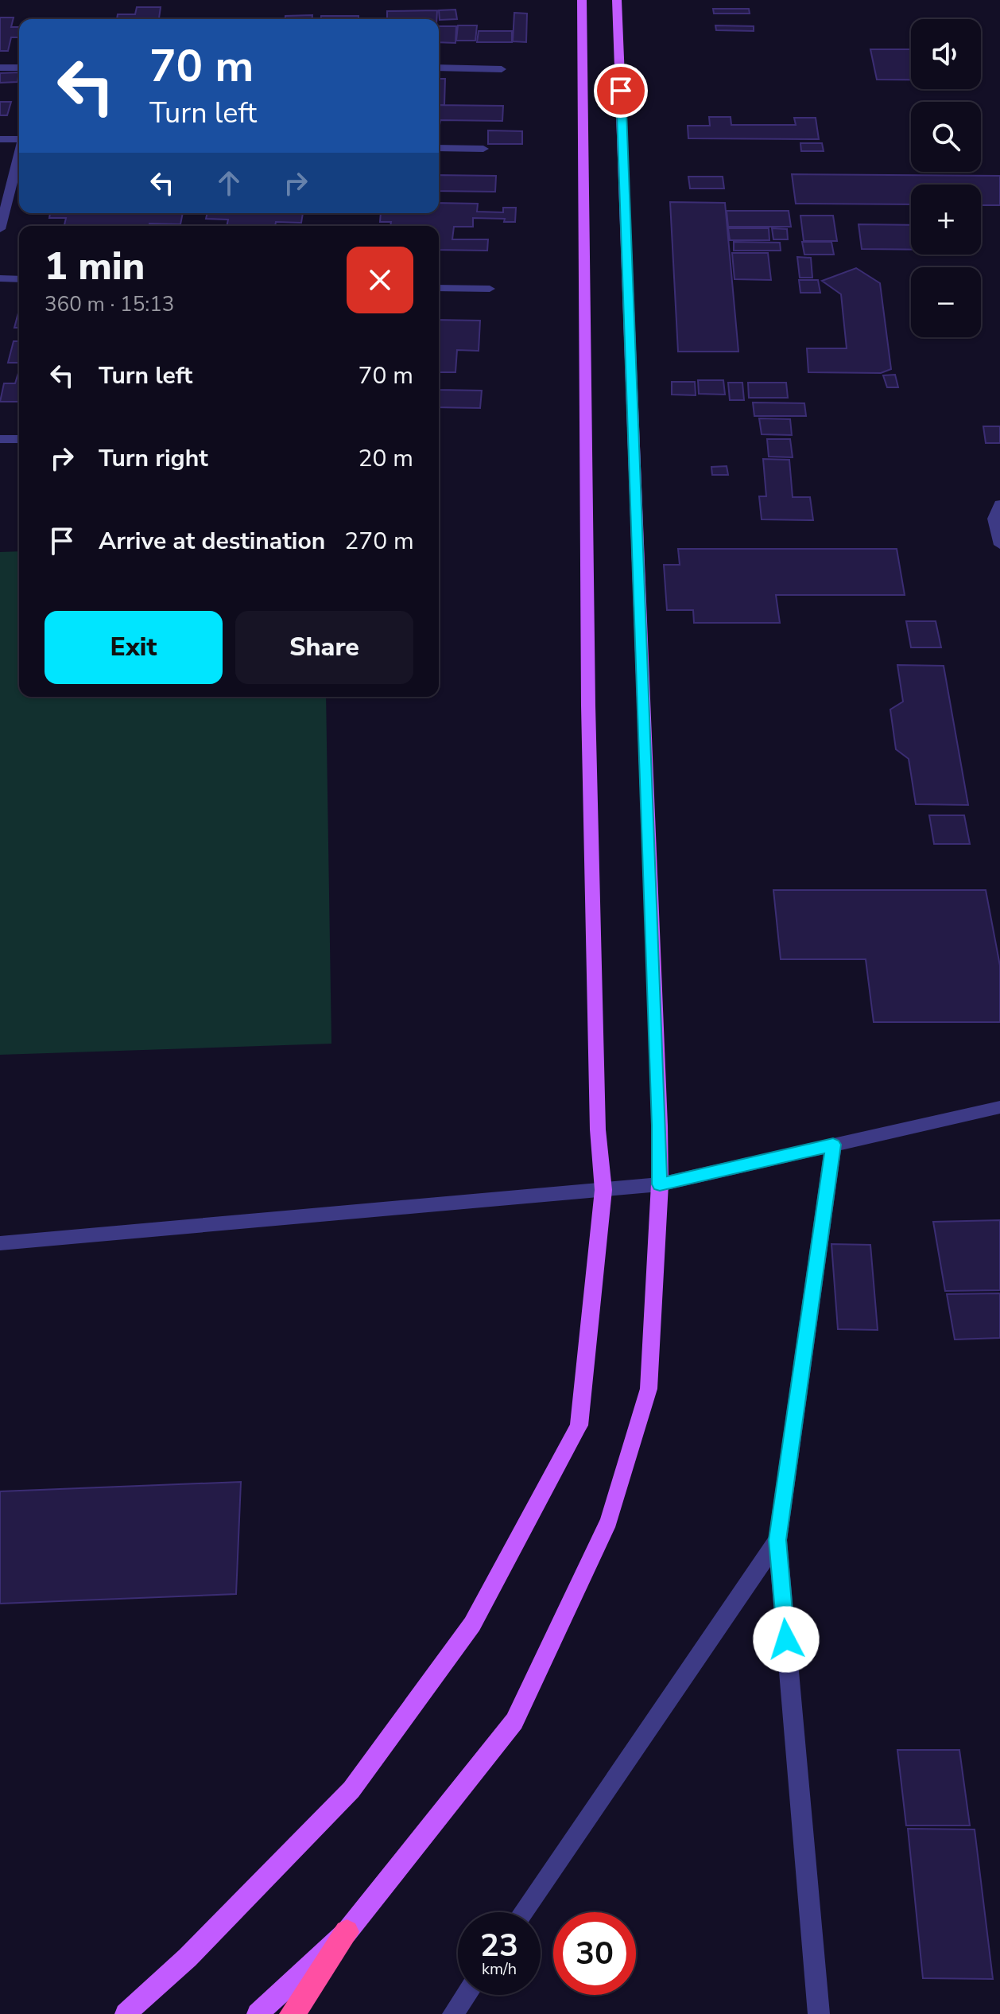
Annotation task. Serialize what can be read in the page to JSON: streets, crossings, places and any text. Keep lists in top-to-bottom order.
{
  "page": {
    "map_buttons": ["+", "−"],
    "turn": ["70 m", "Turn left"],
    "heading": ["1 min", "360 m · 15:13"],
    "list": [
      {
        "name": "Turn left",
        "value": "70 m"
      },
      {
        "name": "Turn right",
        "value": "20 m"
      },
      {
        "name": "Arrive at destination",
        "value": "270 m"
      }
    ],
    "buttons": ["Exit", "Share"],
    "speed": "23 km/h",
    "limit": "30"
  }
}
